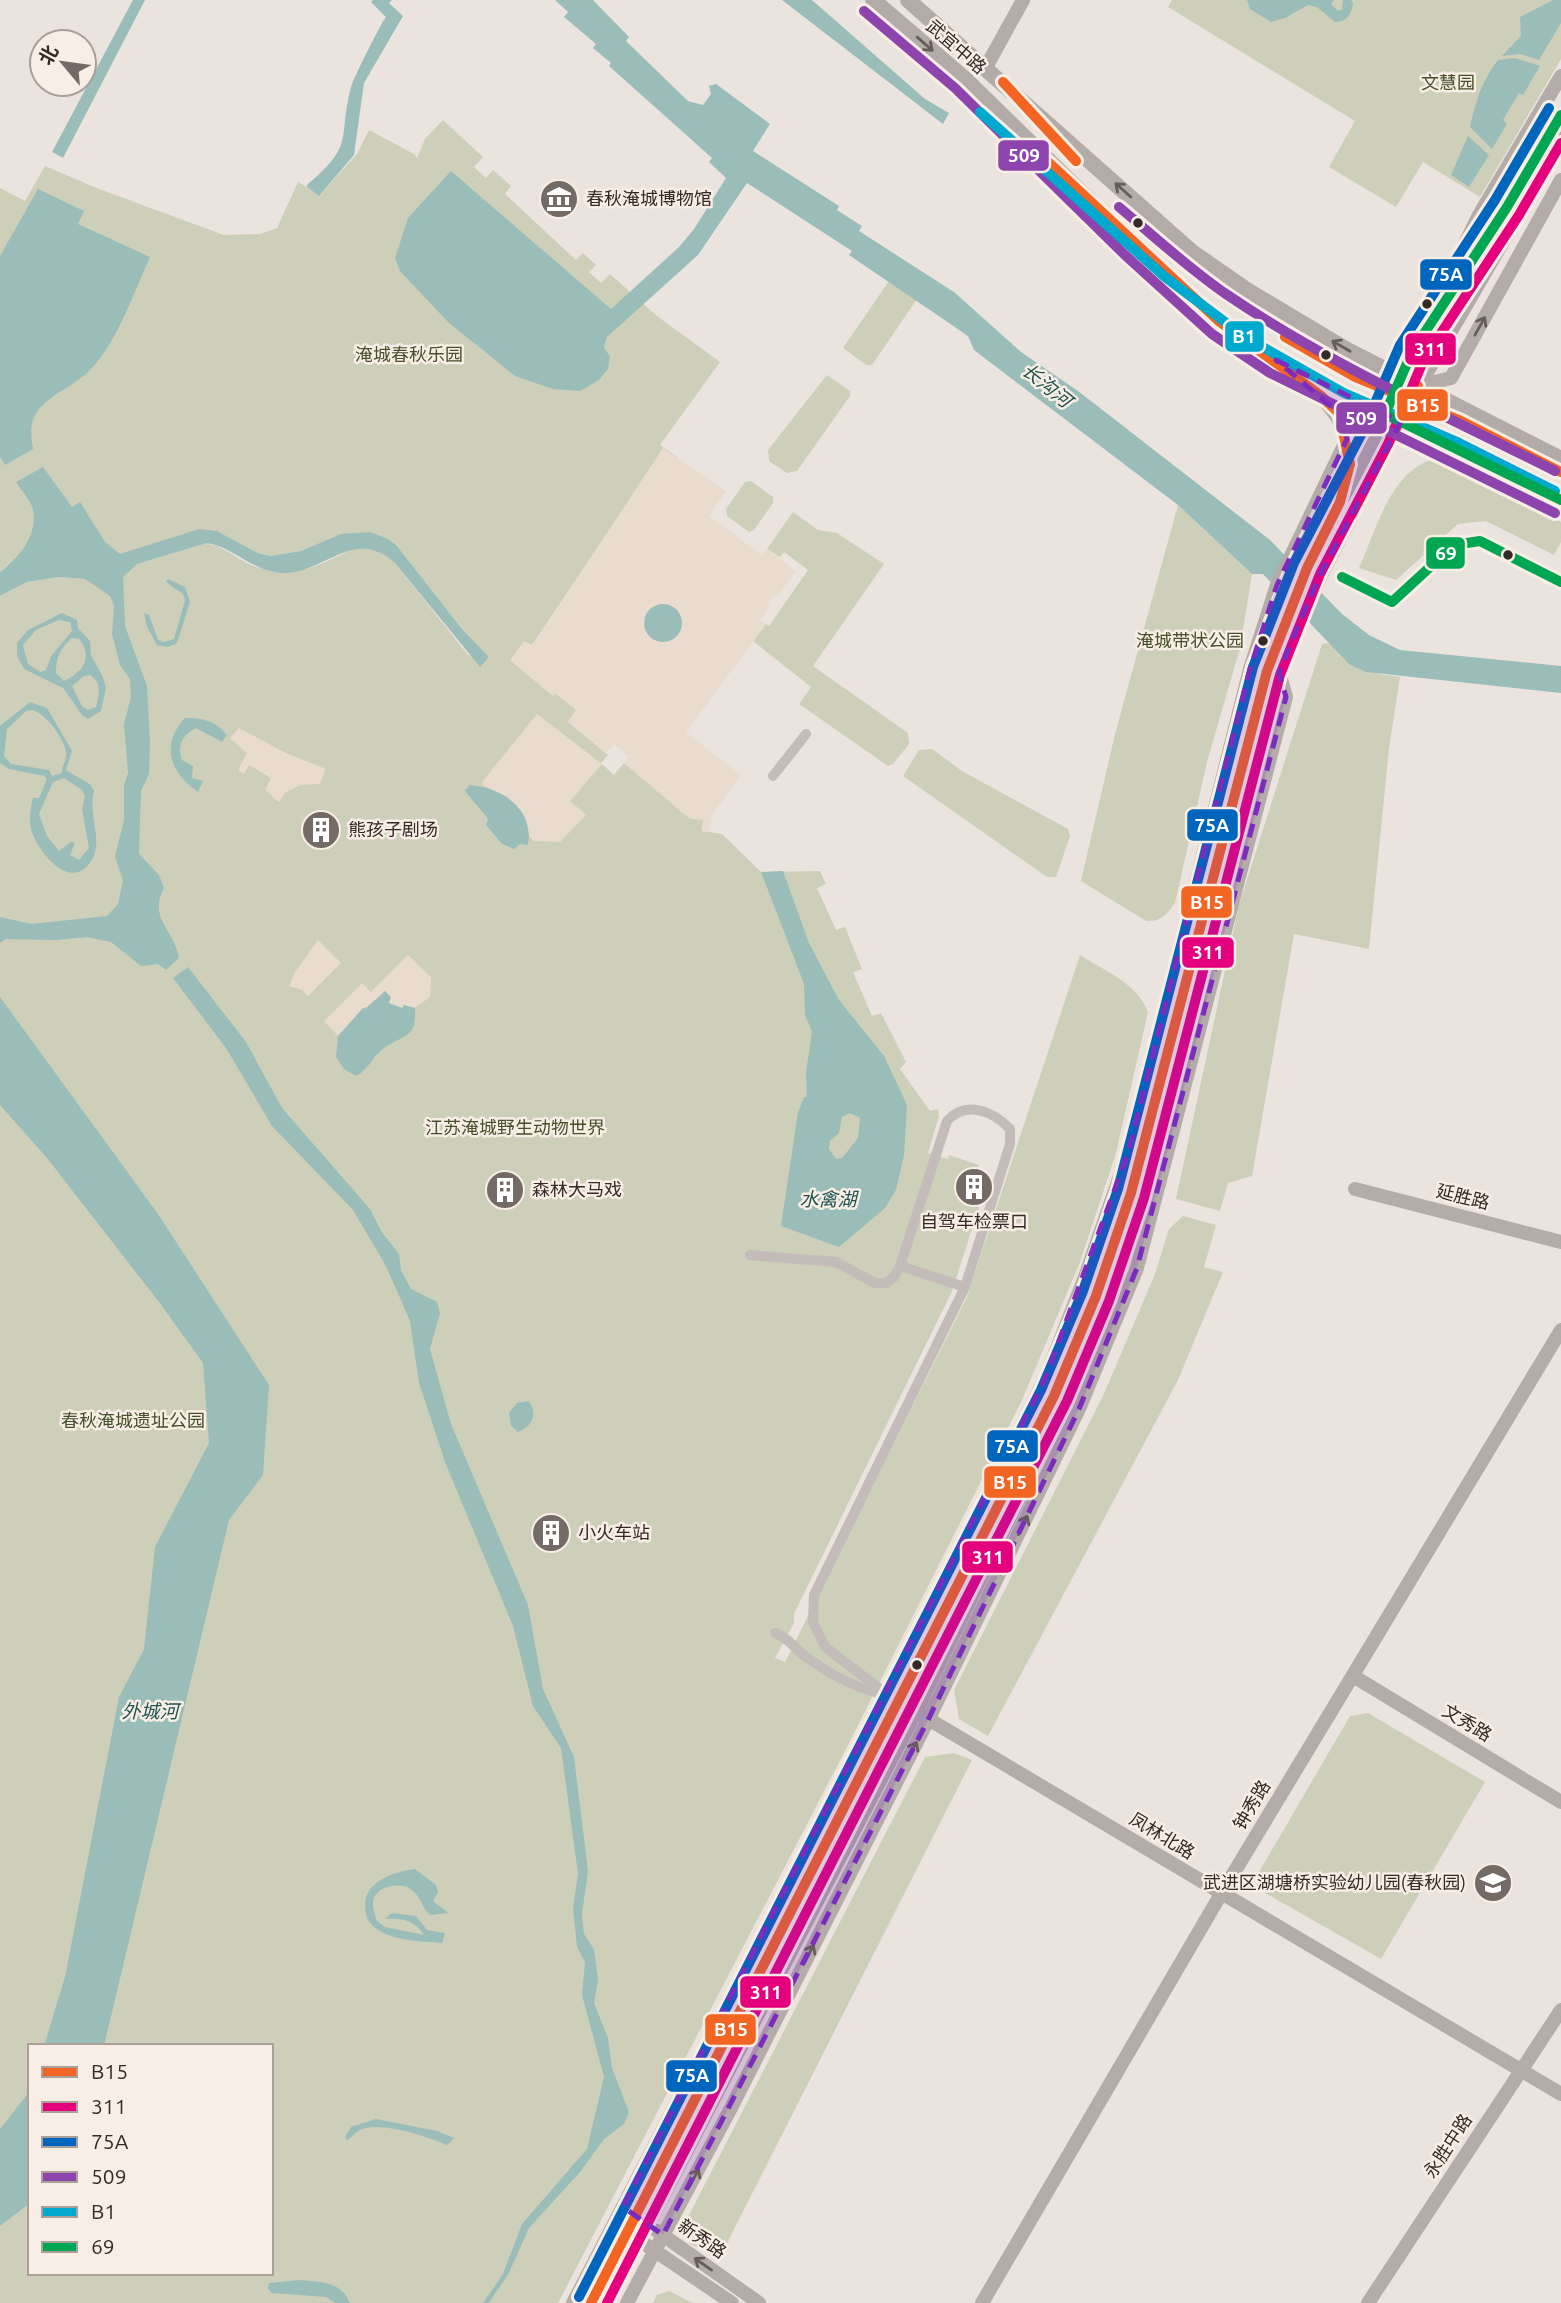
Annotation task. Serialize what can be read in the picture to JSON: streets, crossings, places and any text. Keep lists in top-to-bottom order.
{
  "streets": {
    "main road": ["武宜中路"],
    "street": [
      "延胜路",
      "文秀路",
      "钟秀路",
      "凤林北路",
      "永胜中路",
      "新秀路"
    ]
  },
  "crossings": [
    ["文秀路", "钟秀路"],
    ["钟秀路", "凤林北路"],
    ["凤林北路", "永胜中路"]
  ],
  "water": ["长沟河", "水禽湖", "外城河"],
  "parks": [
    "文慧园",
    "淹城春秋乐园",
    "淹城带状公园",
    "江苏淹城野生动物世界",
    "春秋淹城遗址公园"
  ],
  "places": {
    "museum": ["春秋淹城博物馆"],
    "building": [
      "熊孩子剧场",
      "自驾车检票口",
      "森林大马戏",
      "小火车站"
    ],
    "school or university": ["武进区湖塘桥实验幼儿园(春秋园)"]
  },
  "lines": [
    "transit line 509",
    "transit line B15",
    "transit line 75A",
    "transit line B1",
    "transit line 69",
    "transit line 311"
  ],
  "legend": [
    "B15",
    "311",
    "75A",
    "509",
    "B1",
    "69"
  ],
  "north": "top left"
}
